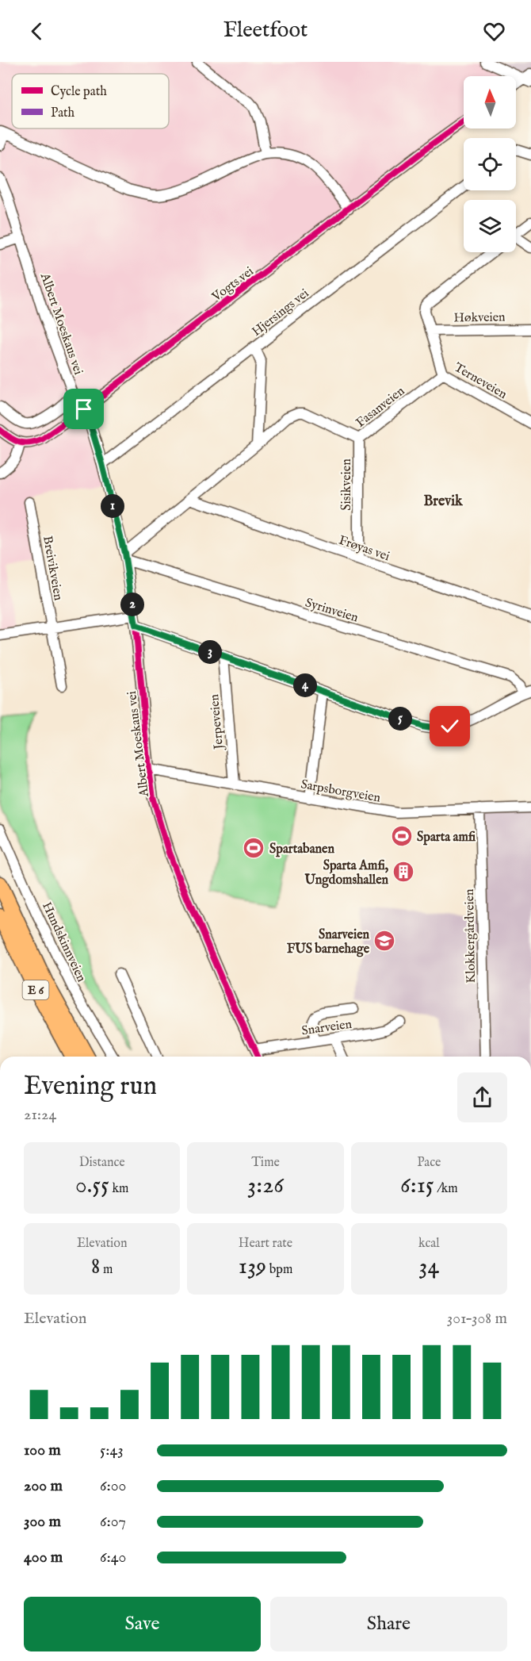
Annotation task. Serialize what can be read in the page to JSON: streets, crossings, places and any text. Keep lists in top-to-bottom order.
{
  "streets": {
    "highway": ["E 6"],
    "street": [
      "Vogts vei",
      "Hjersings vei",
      "Høkveien",
      "Albert Moeskaus vei",
      "Terneveien",
      "Fasanveien",
      "Sisikveien",
      "Frøyas vei",
      "Breivikveien",
      "Syrinveien",
      "Jerpeveien",
      "Sarpsborgveien",
      "Klokkergårdveien",
      "Hundskinnveien",
      "Snarveien"
    ]
  },
  "crossings": [
    ["Vogts vei", "Albert Moeskaus vei"],
    ["Hjersings vei", "Albert Moeskaus vei"],
    ["Albert Moeskaus vei", "Fasanveien"],
    ["Albert Moeskaus vei", "Syrinveien"],
    ["Albert Moeskaus vei", "Sarpsborgveien"],
    ["Albert Moeskaus vei", "Snarveien"],
    ["Terneveien", "Fasanveien"],
    ["Fasanveien", "Sisikveien"],
    ["Fasanveien", "Frøyas vei"],
    ["Fasanveien", "Syrinveien"],
    ["Sisikveien", "Frøyas vei"],
    ["Jerpeveien", "Sarpsborgveien"],
    ["Sarpsborgveien", "Klokkergårdveien"]
  ],
  "districts": ["Brevik"],
  "places": {
    "sports": ["Sparta amfi", "Spartabanen"],
    "building": ["Sparta Amfi, Ungdomshallen"],
    "school or university": ["Snarveien FUS barnehage"]
  },
  "legend": ["Cycle path", "Path"],
  "north": "top",
  "page": {
    "header": "Fleetfoot",
    "pins": [
      "1",
      "2",
      "3",
      "4",
      "5"
    ],
    "heading": ["Evening run", "21:24"],
    "stats": [
      ["Distance", "0.55 km"],
      ["Time", "3:26"],
      ["Pace", "6:15 /km"],
      ["Elevation", "8 m"],
      ["Heart rate", "139 bpm"],
      ["kcal", "34"]
    ],
    "chart": ["Elevation", "301–308 m"],
    "list": [
      {
        "name": "100 m",
        "note": "5:43"
      },
      {
        "name": "200 m",
        "note": "6:00"
      },
      {
        "name": "300 m",
        "note": "6:07"
      },
      {
        "name": "400 m",
        "note": "6:40"
      }
    ],
    "buttons": ["Save", "Share"]
  }
}
